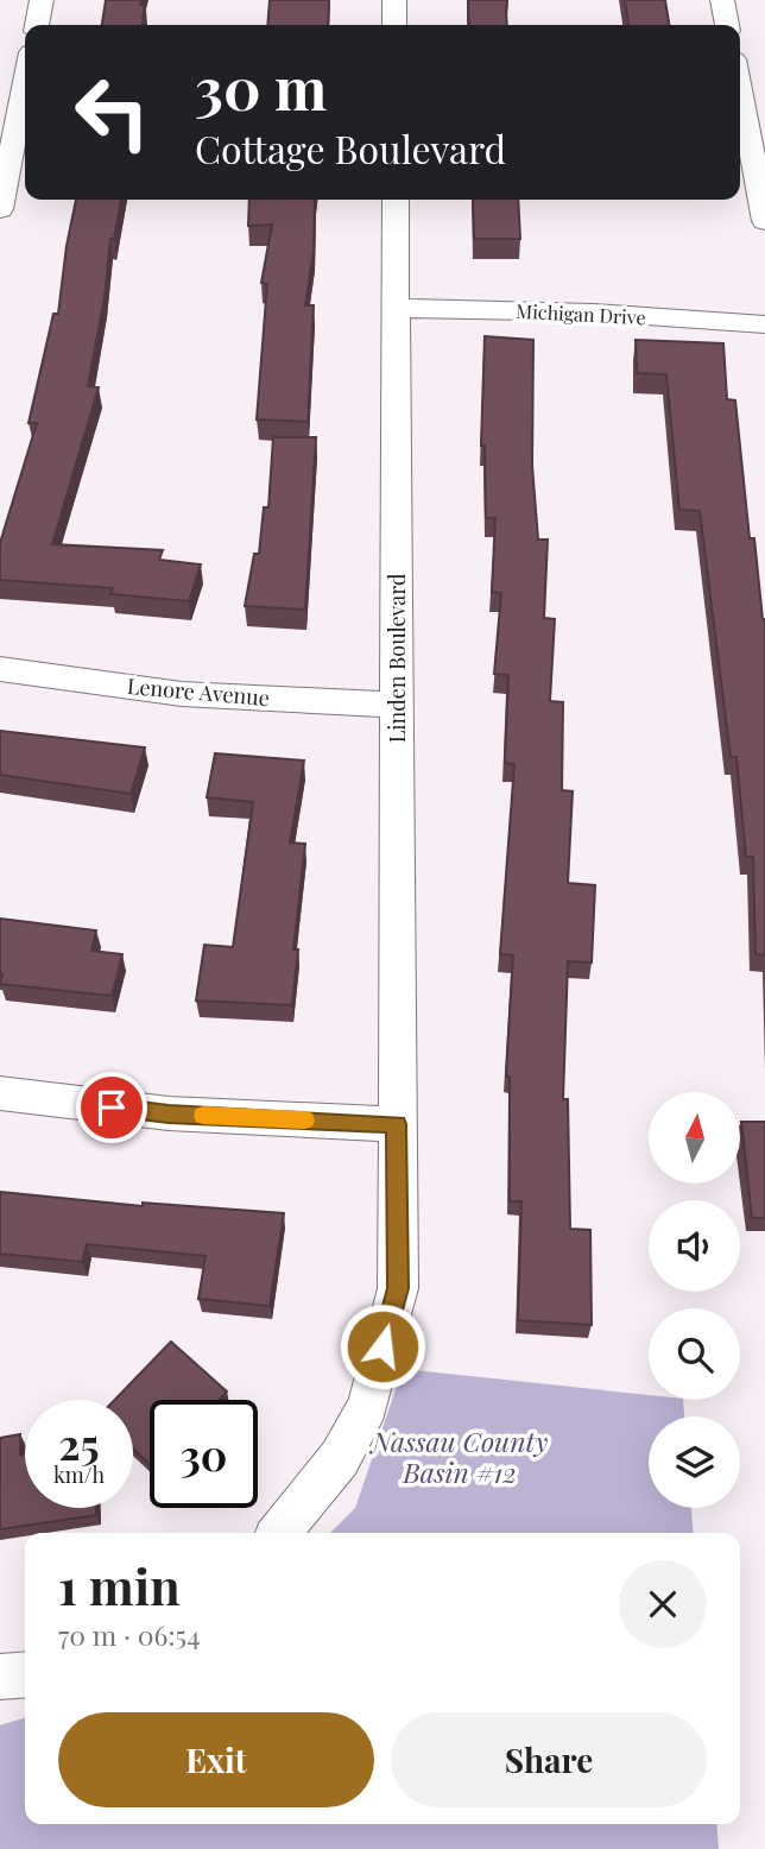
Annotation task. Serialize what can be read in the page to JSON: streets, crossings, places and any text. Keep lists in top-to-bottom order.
{
  "streets": {
    "street": ["Michigan Drive", "Linden Boulevard", "Lenore Avenue"]
  },
  "crossings": [
    ["Michigan Drive", "Linden Boulevard"],
    ["Linden Boulevard", "Lenore Avenue"]
  ],
  "water": ["Nassau County Basin #12"],
  "north": "top",
  "page": {
    "turn": ["30 m", "Cottage Boulevard"],
    "speed": "25 km/h",
    "limit": "30",
    "heading": ["1 min", "70 m · 06:54"],
    "buttons": ["Exit", "Share"]
  }
}
